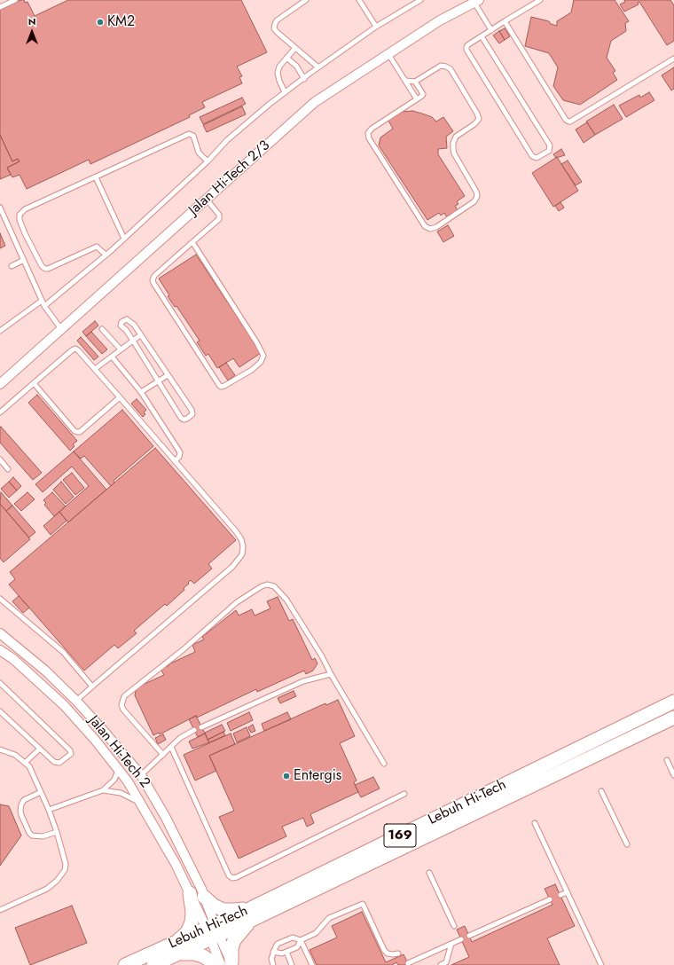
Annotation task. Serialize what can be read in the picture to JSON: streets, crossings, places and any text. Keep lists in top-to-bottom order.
{
  "streets": {
    "main road": ["Lebuh Hi-Tech", "169"],
    "street": ["Jalan Hi-Tech 2/3", "Jalan Hi-Tech 2"]
  },
  "crossings": [
    ["Jalan Hi-Tech 2", "Lebuh Hi-Tech"]
  ],
  "places": ["KM2", "Entergis"],
  "north": "top"
}
